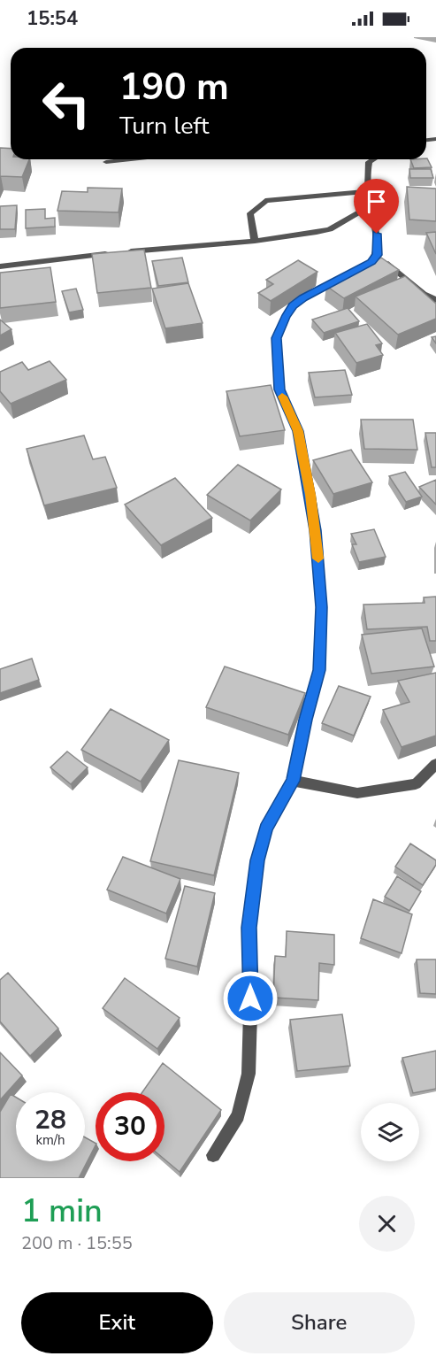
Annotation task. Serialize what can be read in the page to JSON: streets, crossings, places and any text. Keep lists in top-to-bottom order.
{
  "page": {
    "status": "15:54",
    "turn": ["190 m", "Turn left"],
    "speed": "28 km/h",
    "limit": "30",
    "heading": ["1 min", "200 m · 15:55"],
    "buttons": ["Exit", "Share"]
  }
}
